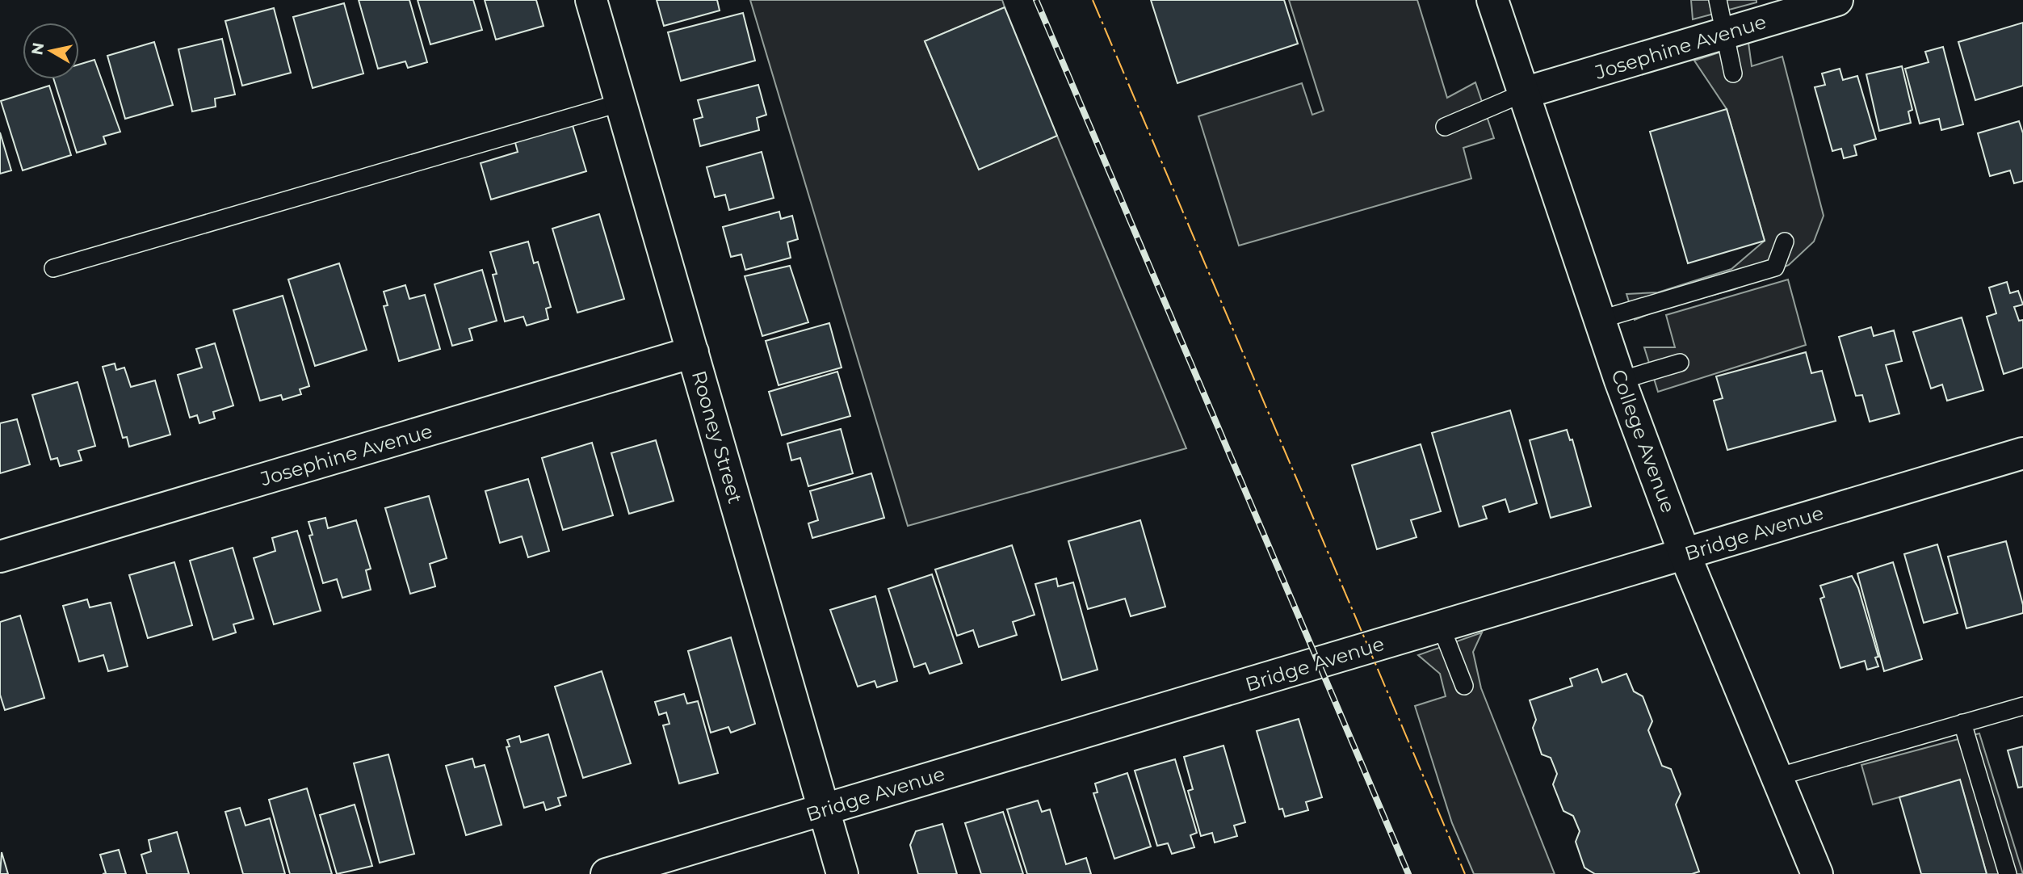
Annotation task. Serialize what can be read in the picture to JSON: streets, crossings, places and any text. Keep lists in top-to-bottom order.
{
  "streets": {
    "street": [
      "Josephine Avenue",
      "Rooney Street",
      "College Avenue",
      "Bridge Avenue"
    ]
  },
  "crossings": [
    ["Josephine Avenue", "Rooney Street"],
    ["Josephine Avenue", "College Avenue"],
    ["Rooney Street", "Bridge Avenue"],
    ["College Avenue", "Bridge Avenue"]
  ],
  "north": "left"
}
